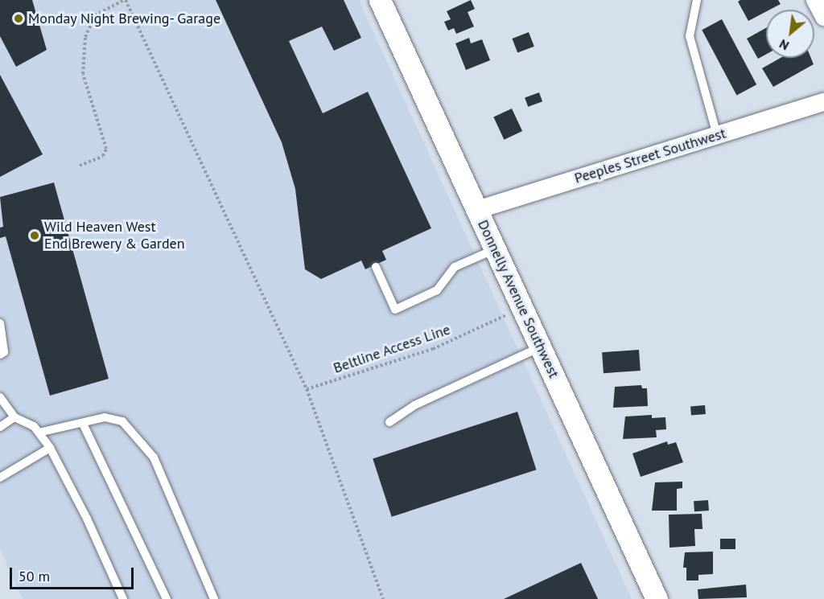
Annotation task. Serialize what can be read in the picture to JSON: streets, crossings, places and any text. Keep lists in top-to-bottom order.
{
  "streets": {
    "street": ["Peeples Street Southwest", "Donnelly Avenue Southwest"],
    "path": ["Beltline Access Line"]
  },
  "crossings": [
    ["Peeples Street Southwest", "Donnelly Avenue Southwest"]
  ],
  "places": ["Monday Night Brewing- Garage", "Wild Heaven West End Brewery & Garden"],
  "scale_bar": "50 m",
  "north": "bottom left"
}
